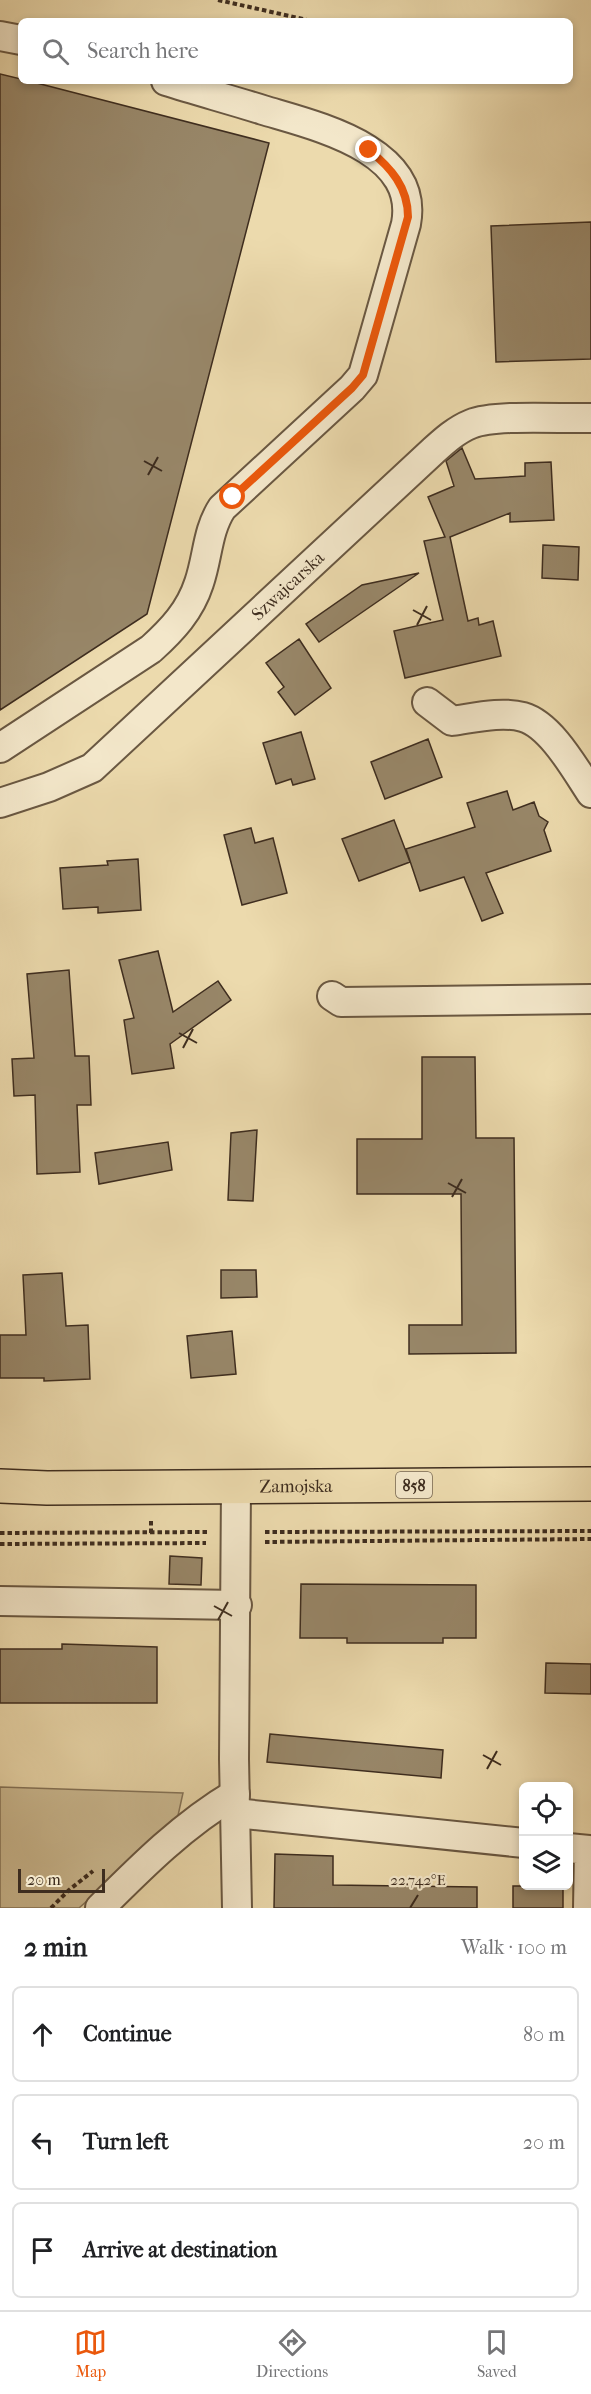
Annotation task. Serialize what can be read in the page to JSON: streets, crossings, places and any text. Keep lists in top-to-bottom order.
{
  "streets": {
    "main road": ["858", "Zamojska"],
    "street": ["Szwajcarska"]
  },
  "scale_bar": "20 m",
  "page": {
    "search": "Search here",
    "scale": "20 m",
    "heading": ["2 min", "Walk · 100 m"],
    "list": [
      ["Continue", "80 m"],
      ["Turn left", "20 m"],
      "Arrive at destination"
    ],
    "nav": ["Map", "Directions", "Saved"]
  },
  "coordinates": ["22.742°E"]
}
